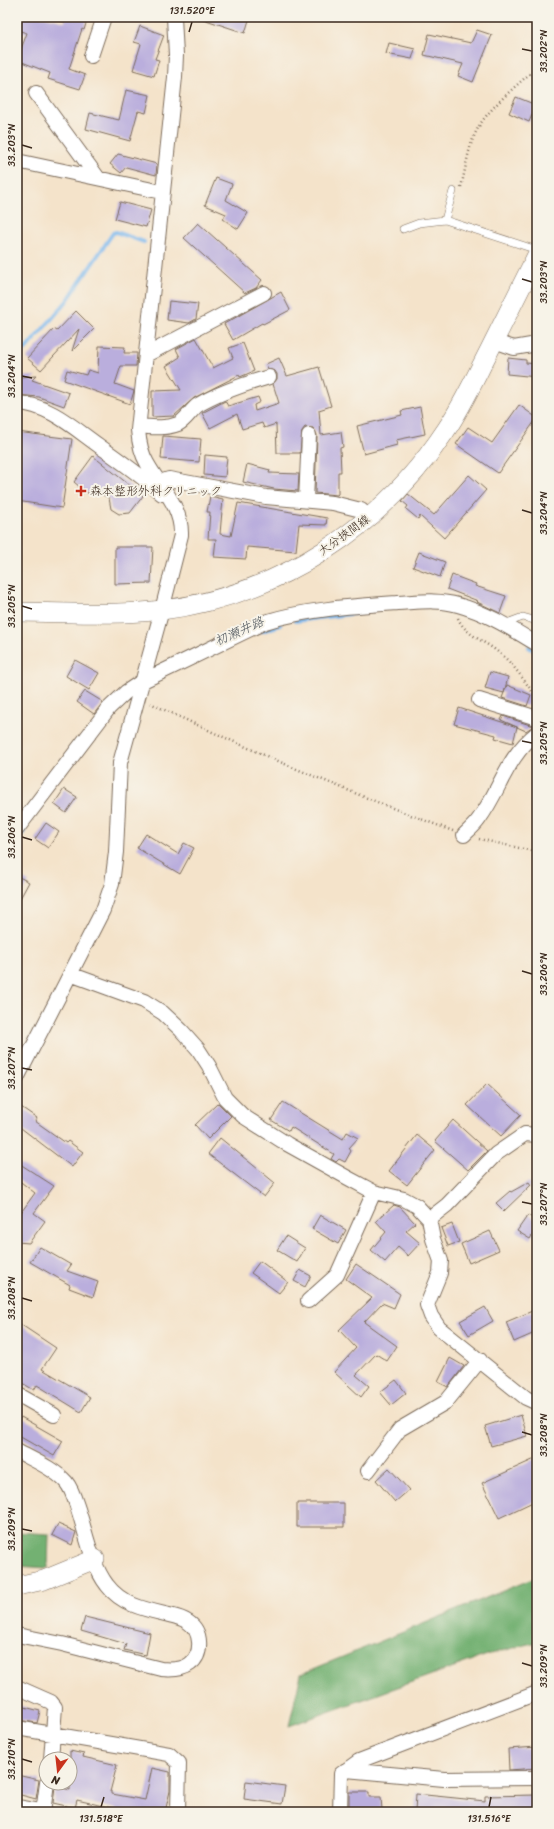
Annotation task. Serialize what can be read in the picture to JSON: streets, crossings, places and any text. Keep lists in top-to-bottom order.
{
  "streets": {
    "main road": ["大分挾間線"]
  },
  "water": ["初瀬井路"],
  "places": {
    "health": ["森本整形外科クリニック"]
  },
  "north": "bottom",
  "coordinates": [
    "131.520°E",
    "33.202°N",
    "33.203°N",
    "33.204°N",
    "33.205°N",
    "33.206°N",
    "33.207°N",
    "33.208°N",
    "33.209°N",
    "33.210°N",
    "131.518°E",
    "131.516°E"
  ]
}
